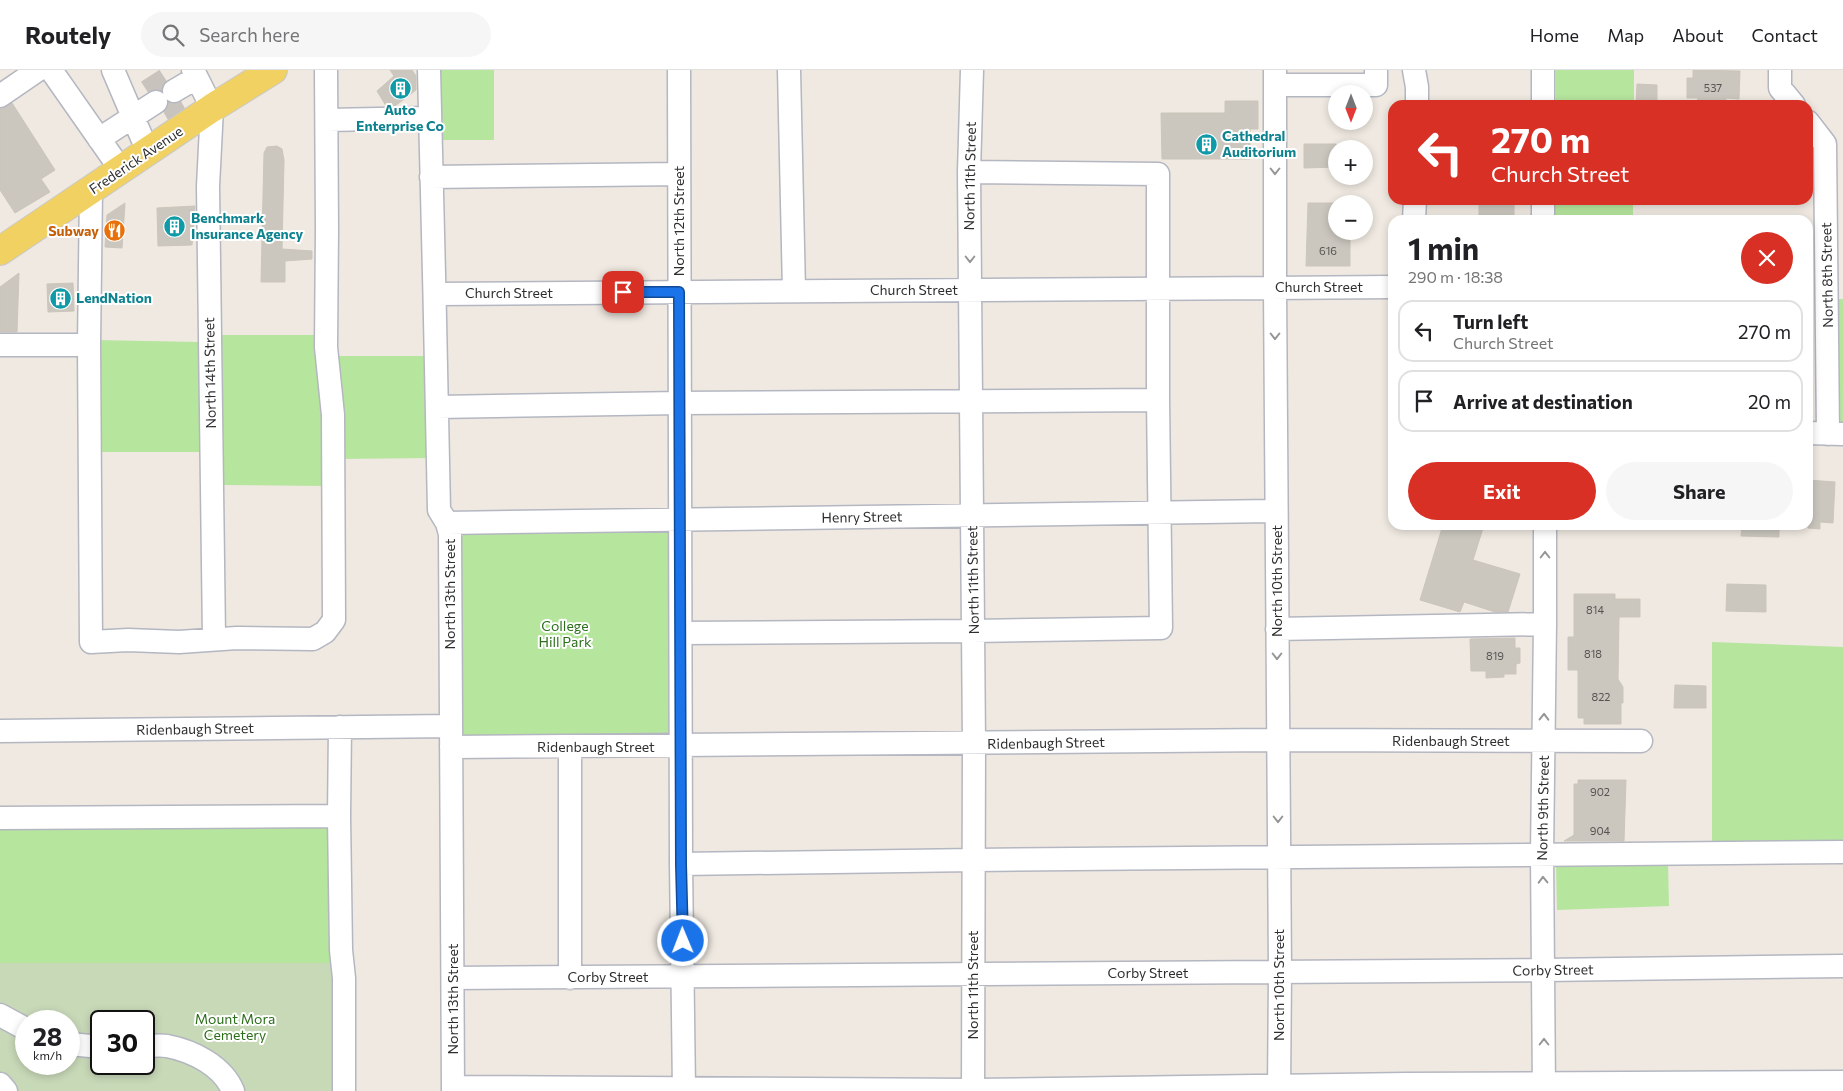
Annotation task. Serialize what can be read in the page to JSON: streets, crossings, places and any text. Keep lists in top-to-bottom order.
{
  "streets": {
    "main road": ["Frederick Avenue"],
    "street": [
      "North 11th Street",
      "North 12th Street",
      "North 8th Street",
      "Church Street",
      "North 14th Street",
      "Henry Street",
      "North 10th Street",
      "North 13th Street",
      "Ridenbaugh Street",
      "North 9th Street",
      "Corby Street"
    ]
  },
  "crossings": [
    ["Frederick Avenue", "North 14th Street"],
    ["North 11th Street", "Church Street"],
    ["North 11th Street", "Henry Street"],
    ["North 11th Street", "Ridenbaugh Street"],
    ["North 11th Street", "Corby Street"],
    ["North 12th Street", "Church Street"],
    ["North 12th Street", "Henry Street"],
    ["North 12th Street", "Ridenbaugh Street"],
    ["North 12th Street", "Corby Street"],
    ["Church Street", "North 10th Street"],
    ["Church Street", "North 13th Street"],
    ["Henry Street", "North 10th Street"],
    ["Henry Street", "North 13th Street"],
    ["North 10th Street", "Ridenbaugh Street"],
    ["North 10th Street", "Corby Street"],
    ["North 13th Street", "Ridenbaugh Street"],
    ["North 13th Street", "Corby Street"],
    ["Ridenbaugh Street", "North 9th Street"],
    ["North 9th Street", "Corby Street"]
  ],
  "one_way": ["North 9th Street"],
  "parks": ["College Hill Park", "Mount Mora Cemetery"],
  "places": {
    "building": [
      "Auto Enterprise Co",
      "Cathedral Auditorium",
      "Benchmark Insurance Agency",
      "LendNation"
    ],
    "restaurant": ["Subway"]
  },
  "house_numbers": [
    "537",
    "616",
    "814",
    "818",
    "819",
    "822",
    "902",
    "904"
  ],
  "north": "bottom",
  "page": {
    "header": "Routely",
    "search": "Search here",
    "nav": [
      "Home",
      "Map",
      "About",
      "Contact"
    ],
    "map_buttons": ["+", "−"],
    "turn": ["270 m", "Church Street"],
    "heading": ["1 min", "290 m · 18:38"],
    "list": [
      {
        "name": "Turn left",
        "note": "Church Street",
        "value": "270 m"
      },
      {
        "name": "Arrive at destination",
        "value": "20 m"
      }
    ],
    "buttons": ["Exit", "Share"],
    "speed": "28 km/h",
    "limit": "30"
  }
}
